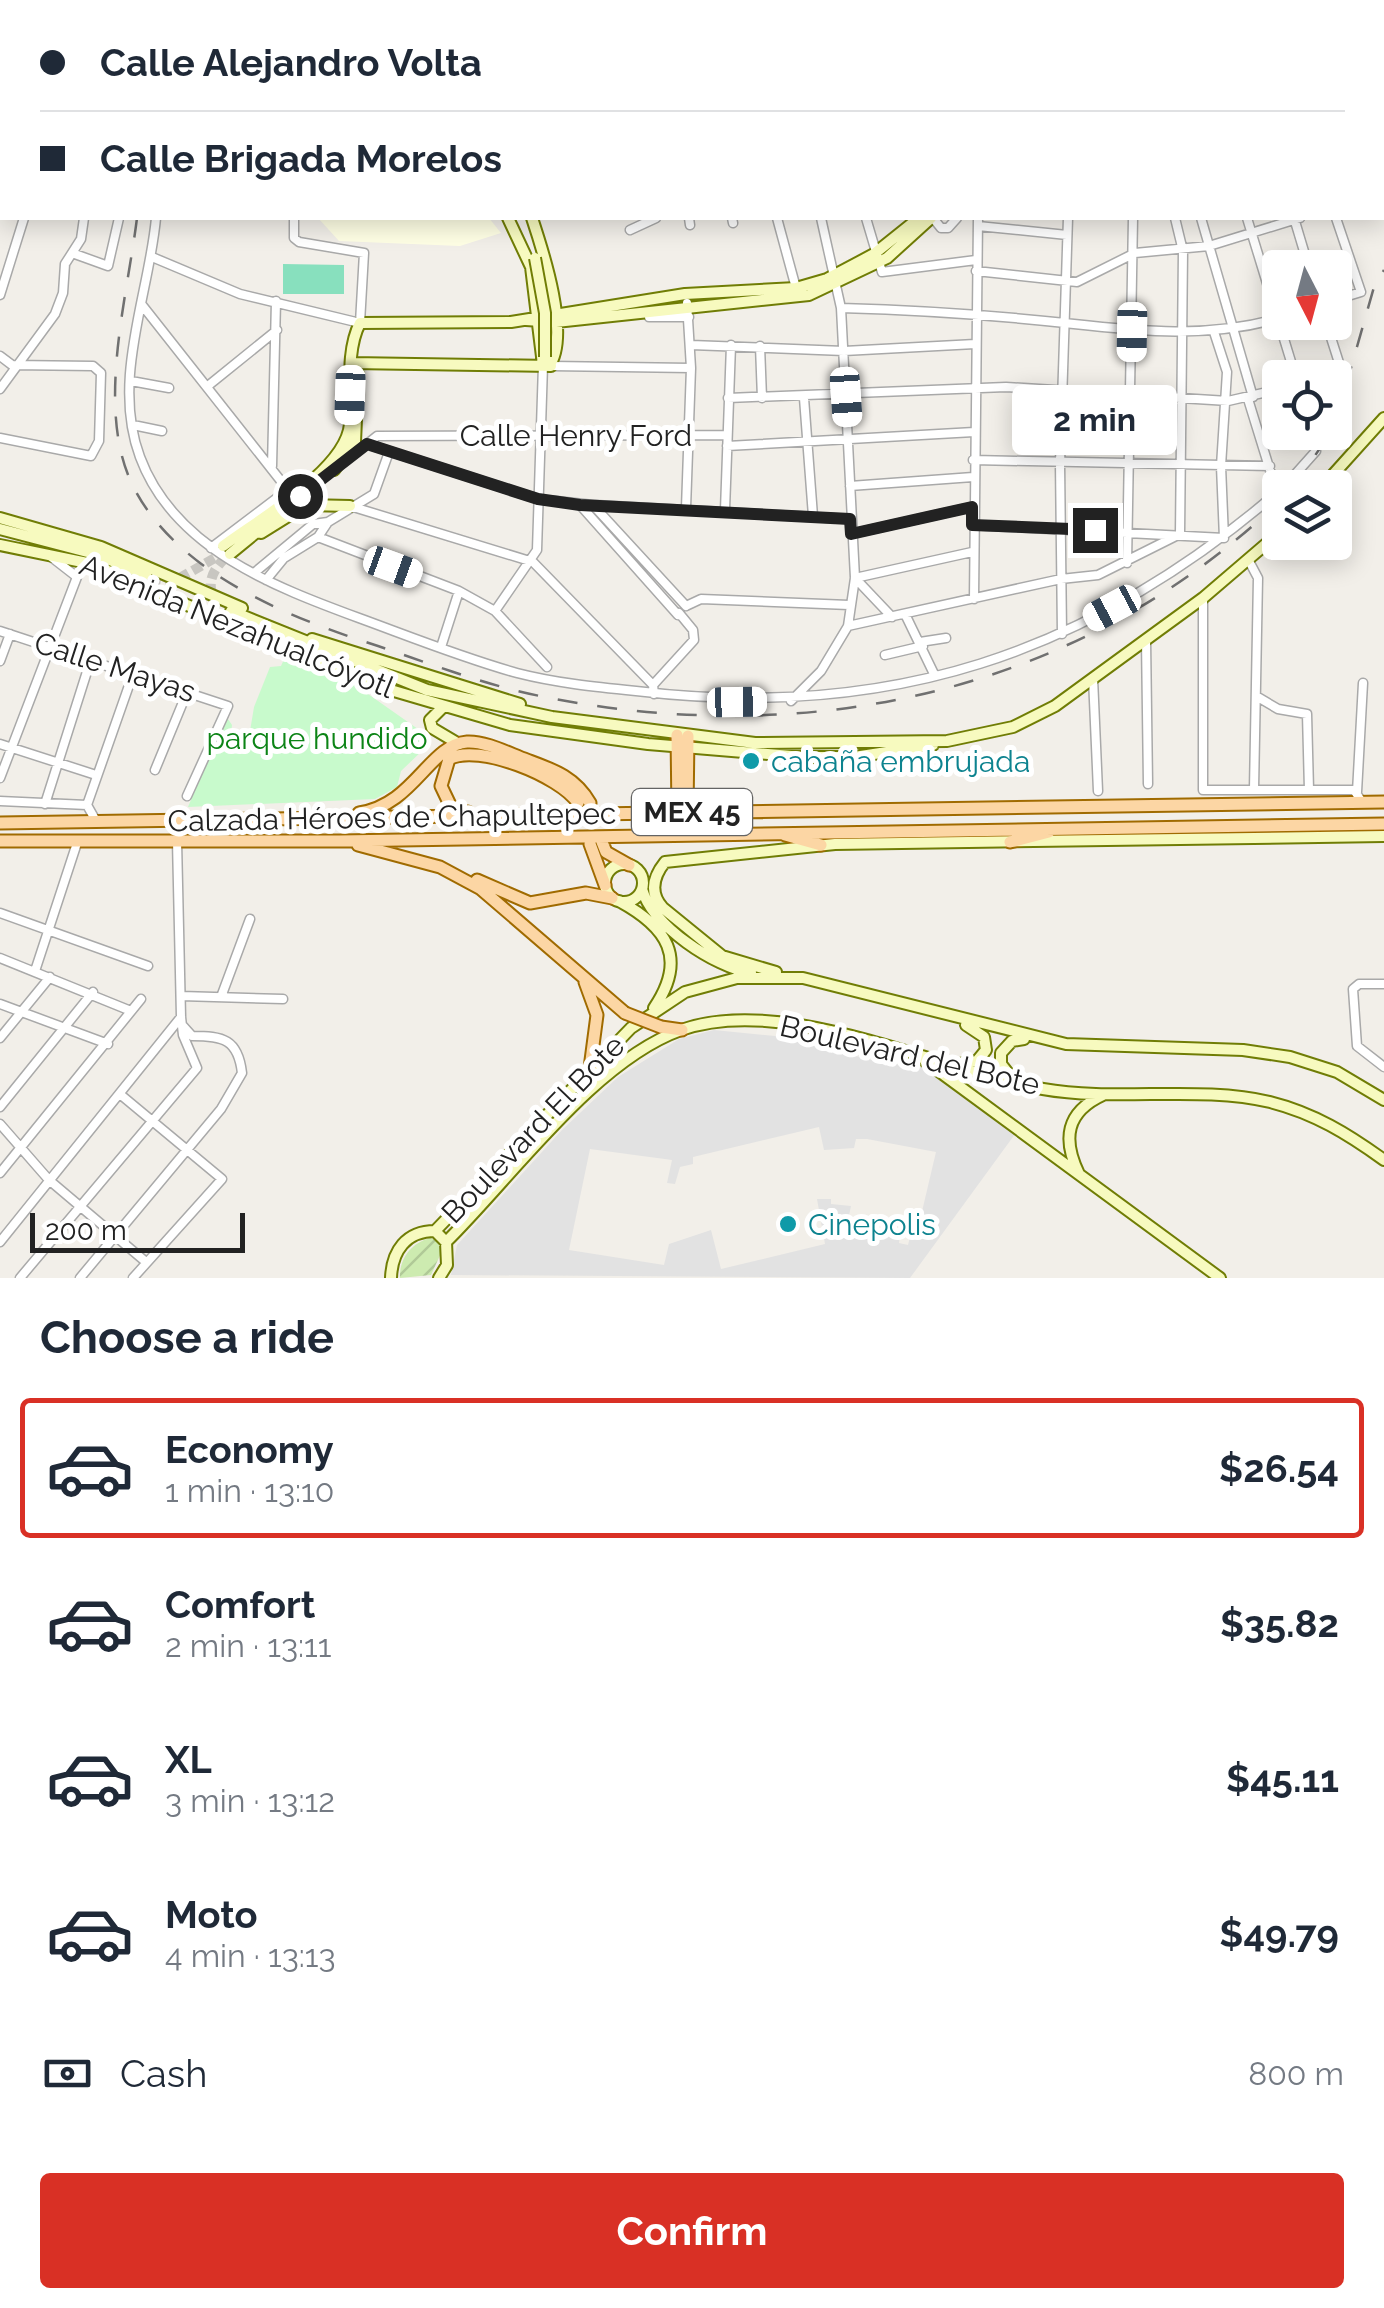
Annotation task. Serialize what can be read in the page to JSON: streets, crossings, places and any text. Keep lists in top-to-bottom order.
{
  "streets": {
    "main road": [
      "Avenida Nezahualcóyotl",
      "MEX 45",
      "Calzada Héroes de Chapultepec",
      "Boulevard del Bote",
      "Boulevard El Bote"
    ],
    "street": ["Calle Henry Ford", "Calle Mayas"]
  },
  "crossings": [
    ["Boulevard del Bote", "Boulevard El Bote"]
  ],
  "parks": ["parque hundido"],
  "places": ["cabaña embrujada", "Cinepolis"],
  "scale_bar": "200 m",
  "north": "bottom",
  "page": {
    "banner": ["Calle Alejandro Volta", "Calle Brigada Morelos"],
    "bubble": "2 min",
    "scale": "200 m",
    "heading": "Choose a ride",
    "list": [
      {
        "name": "Economy",
        "note": "1 min · 13:10",
        "value": "$26.54"
      },
      {
        "name": "Comfort",
        "note": "2 min · 13:11",
        "value": "$35.82"
      },
      {
        "name": "XL",
        "note": "3 min · 13:12",
        "value": "$45.11"
      },
      {
        "name": "Moto",
        "note": "4 min · 13:13",
        "value": "$49.79"
      }
    ],
    "pay": ["Cash", "800 m"],
    "buttons": "Confirm"
  }
}
